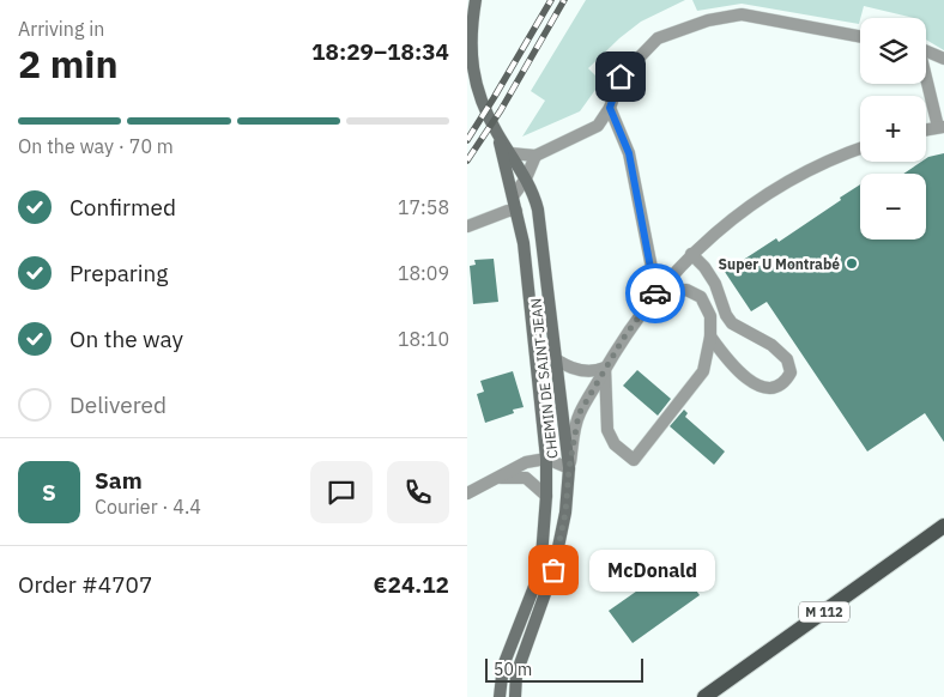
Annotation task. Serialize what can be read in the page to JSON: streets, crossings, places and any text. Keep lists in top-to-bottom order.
{
  "streets": {
    "main road": ["M 112"],
    "street": ["CHEMIN DE SAINT-JEAN"]
  },
  "places": ["Super U Montrabé", "McDonald"],
  "scale_bar": "50 m",
  "page": {
    "heading": ["2 min", "Arriving in", "18:29–18:34"],
    "panel": [
      "Sam",
      "Courier · 4.4",
      "Order #4707",
      "€24.12"
    ],
    "map_buttons": ["+", "−"],
    "bar": "On the way · 70 m",
    "list": [
      ["Confirmed", "17:58"],
      ["Preparing", "18:09"],
      ["On the way", "18:10"],
      "Delivered"
    ],
    "round": "S",
    "bubble": "McDonald",
    "scale": "50 m"
  }
}
